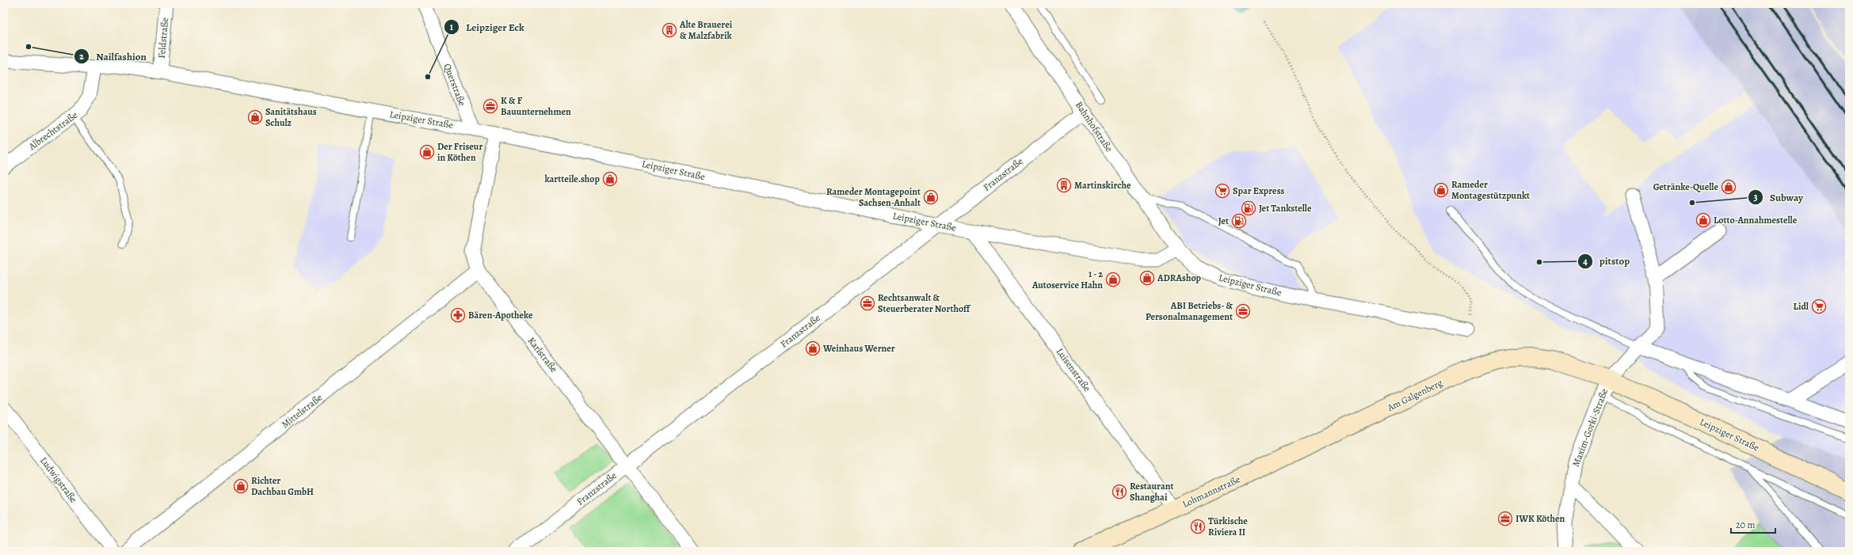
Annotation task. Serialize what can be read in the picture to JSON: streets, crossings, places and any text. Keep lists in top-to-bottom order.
{
  "streets": {
    "main road": ["Leipziger Straße", "Am Galgenberg", "Lohmannstraße"],
    "street": [
      "Feldstraße",
      "Querstraße",
      "Bahnhofstraße",
      "Albrechtstraße",
      "Franzstraße",
      "Karlstraße",
      "Luisenstraße",
      "Mittelstraße",
      "Maxim-Gorki-Straße",
      "Ludwigstraße"
    ]
  },
  "crossings": [
    ["Feldstraße", "Leipziger Straße"],
    ["Querstraße", "Leipziger Straße"],
    ["Leipziger Straße", "Bahnhofstraße"],
    ["Leipziger Straße", "Albrechtstraße"],
    ["Leipziger Straße", "Franzstraße"],
    ["Leipziger Straße", "Karlstraße"],
    ["Leipziger Straße", "Luisenstraße"],
    ["Leipziger Straße", "Am Galgenberg"],
    ["Leipziger Straße", "Maxim-Gorki-Straße"],
    ["Bahnhofstraße", "Franzstraße"],
    ["Franzstraße", "Karlstraße"],
    ["Karlstraße", "Mittelstraße"],
    ["Luisenstraße", "Lohmannstraße"],
    ["Am Galgenberg", "Lohmannstraße"]
  ],
  "places": {
    "building": ["Alte Brauerei & Malzfabrik", "Martinskirche"],
    "other": [
      "Nailfashion",
      "Leipziger Eck",
      "Subway",
      "pitstop"
    ],
    "office": [
      "K & F Bauunternehmen",
      "Rechtsanwalt & Steuerberater Northoff",
      "ABI Betriebs- & Personalmanagement",
      "IWK Köthen"
    ],
    "shop": [
      "Sanitätshaus Schulz",
      "Der Friseur in Köthen",
      "kartteile.shop",
      "Getränke-Quelle",
      "Rameder Montagestützpunkt",
      "Rameder Montagepoint Sachsen-Anhalt",
      "Lotto-Annahmestelle",
      "ADRAshop",
      "1 - 2 Autoservice Hahn",
      "Weinhaus Werner",
      "Richter Dachbau GmbH"
    ],
    "supermarket": ["Spar Express", "Lidl"],
    "fuel station": ["Jet Tankstelle", "Jet"],
    "pharmacy": ["Bären-Apotheke"],
    "restaurant": ["Restaurant Shanghai", "Türkische Riviera II"]
  },
  "scale_bar": "20 m"
}
